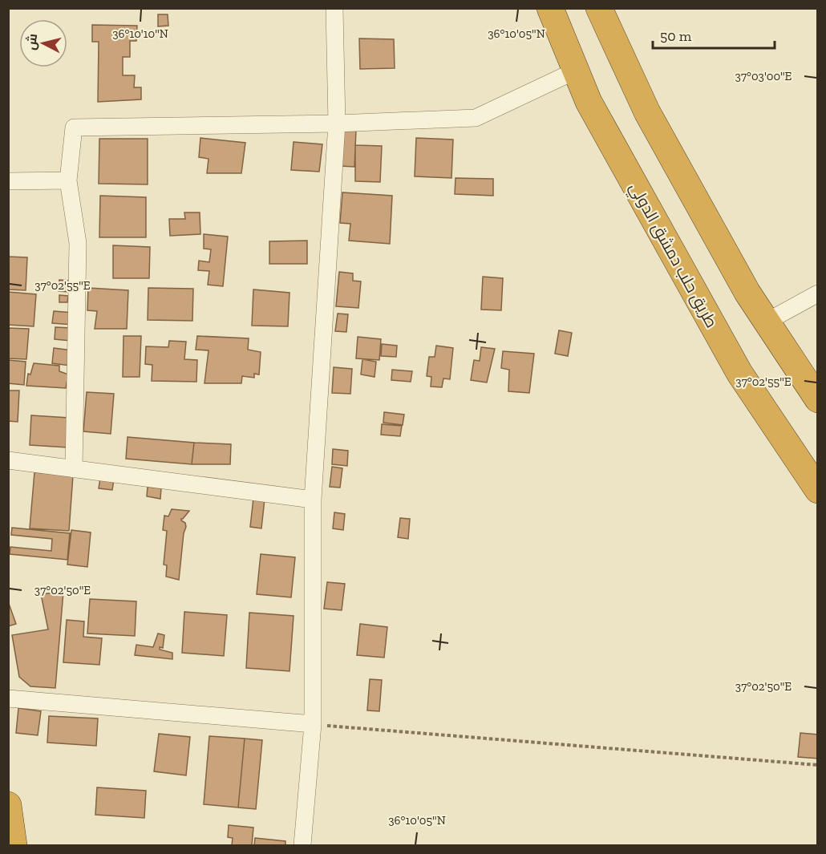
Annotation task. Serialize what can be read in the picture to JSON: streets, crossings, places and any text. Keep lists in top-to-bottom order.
{
  "streets": {
    "highway": ["طريق حلب دمشق الدولي"]
  },
  "scale_bar": "50 m",
  "north": "left",
  "coordinates": [
    "36°10'10\"N",
    "36°10'05\"N",
    "37°03'00\"E",
    "37°02'55\"E",
    "37°02'50\"E"
  ]
}
